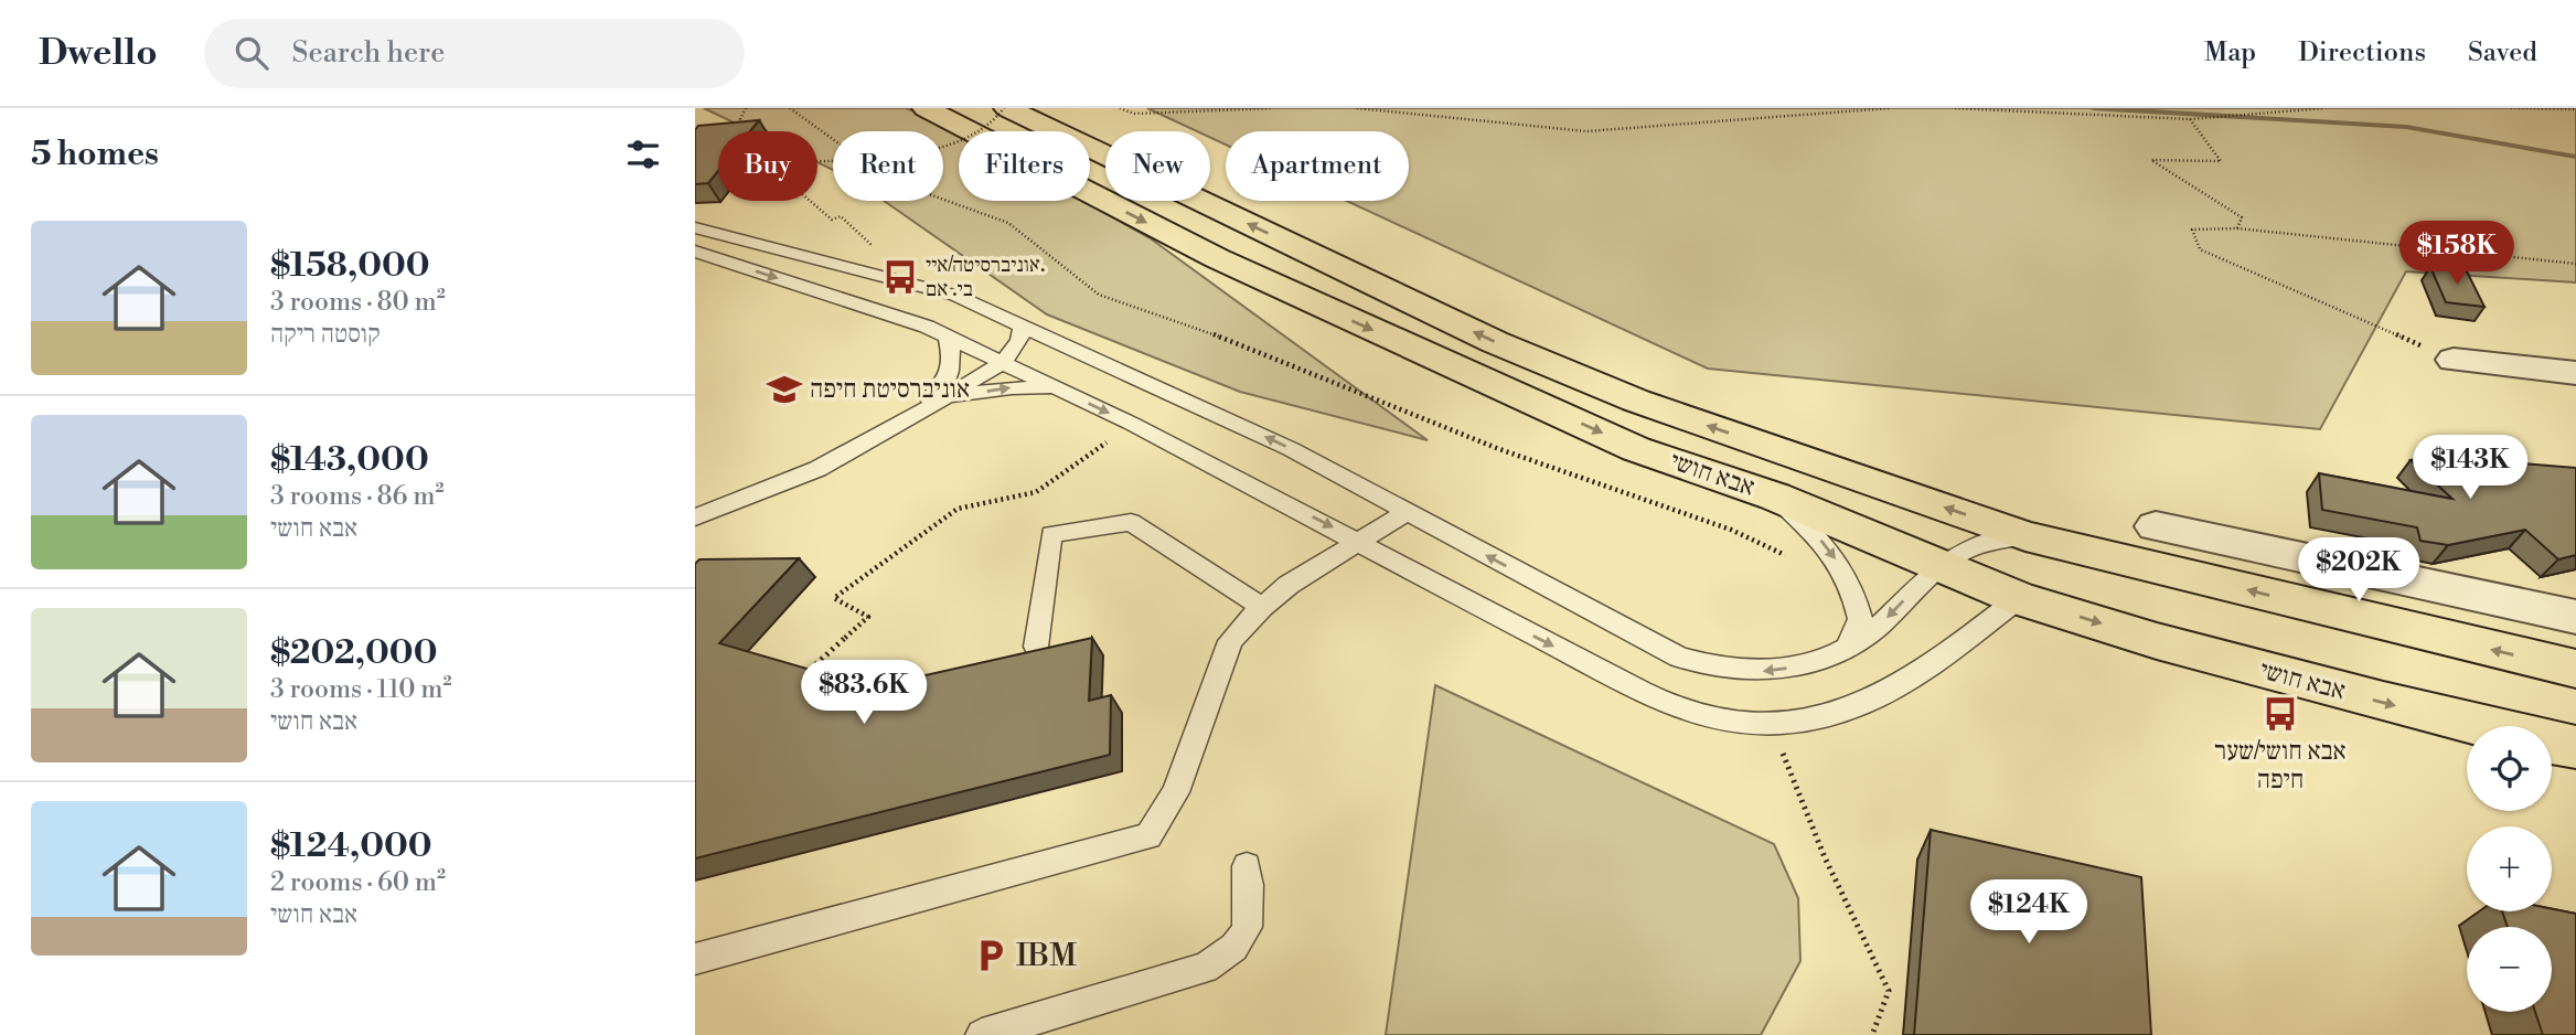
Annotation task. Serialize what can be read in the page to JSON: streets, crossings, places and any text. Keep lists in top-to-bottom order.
{
  "streets": {
    "main road": ["אבא חושי"]
  },
  "places": {
    "bus stop": ["אוניברסיטה/איי. בי. אם", "אבא חושי/שער חיפה"],
    "school or university": ["אוניברסיטת חיפה"],
    "parking": ["IBM"]
  },
  "page": {
    "header": "Dwello",
    "search": "Search here",
    "nav": ["Map", "Directions", "Saved"],
    "heading": "5 homes",
    "chip": [
      "Buy",
      "Rent",
      "Filters",
      "New",
      "Apartment"
    ],
    "list": [
      {
        "name": "$158,000",
        "note": "3 rooms · 80 m² · קוסטה ריקה"
      },
      {
        "name": "$143,000",
        "note": "3 rooms · 86 m² · אבא חושי"
      },
      {
        "name": "$202,000",
        "note": "3 rooms · 110 m² · אבא חושי"
      },
      {
        "name": "$124,000",
        "note": "2 rooms · 60 m² · אבא חושי"
      }
    ],
    "price": [
      "$158K",
      "$143K",
      "$202K",
      "$83.6K",
      "$124K"
    ],
    "map_buttons": ["+", "−"]
  }
}
